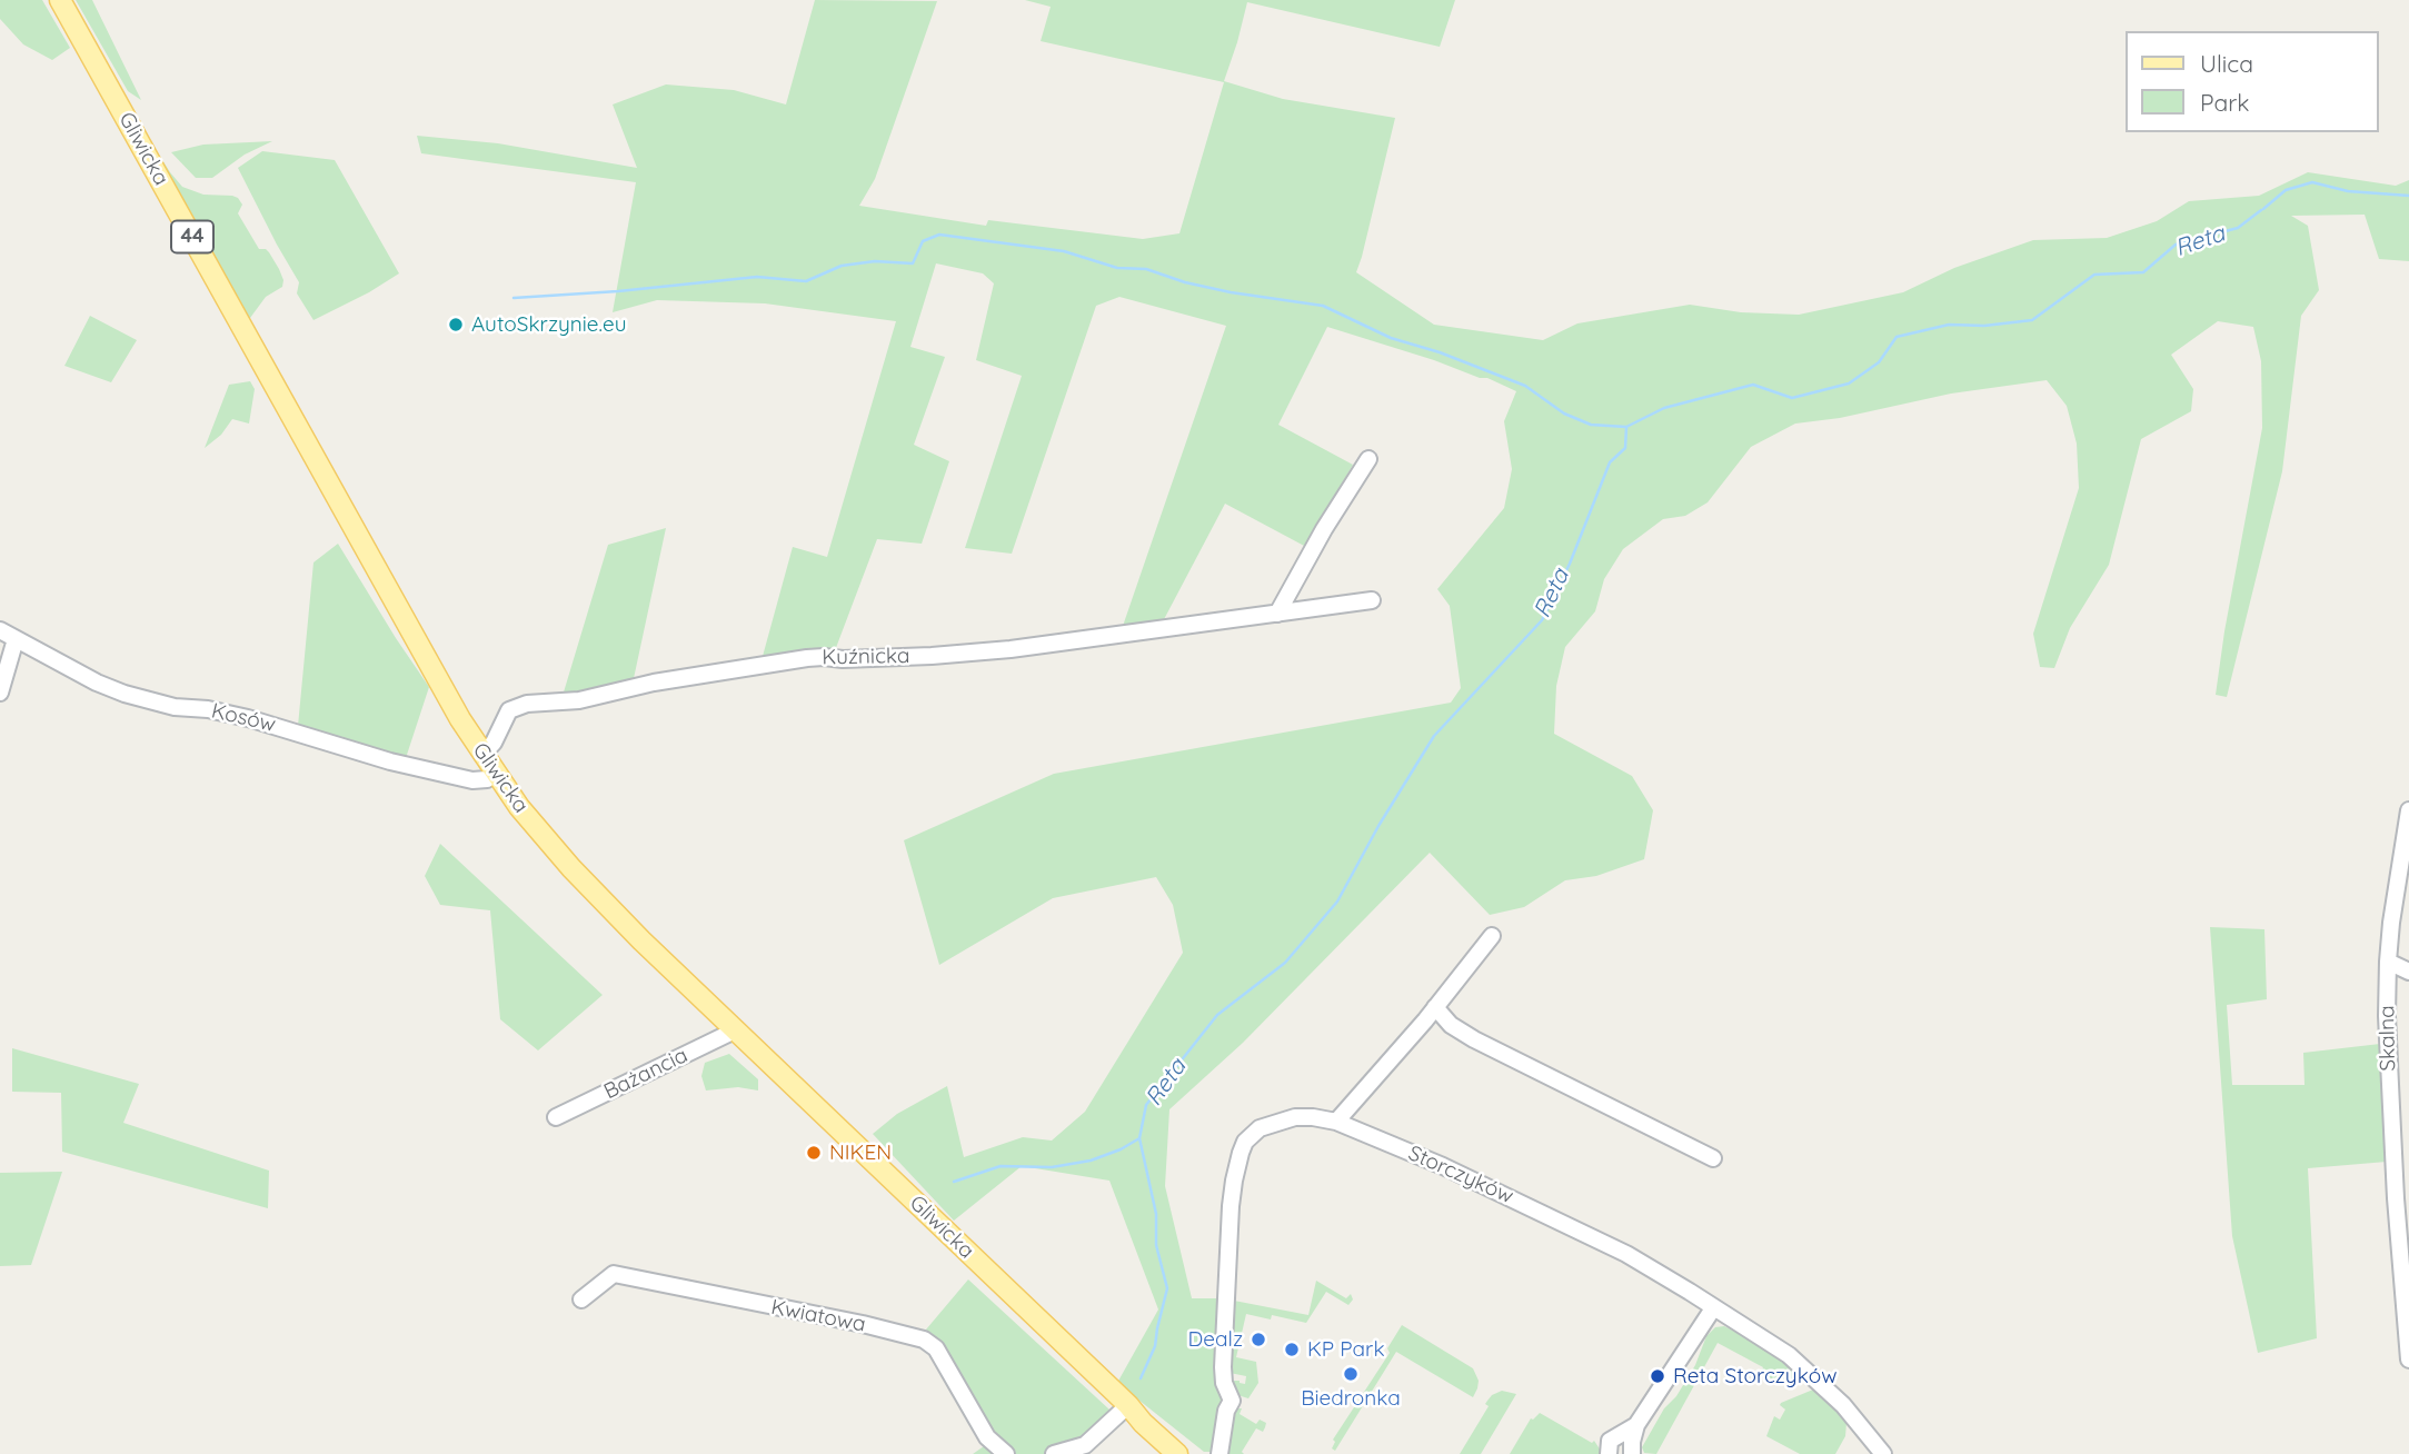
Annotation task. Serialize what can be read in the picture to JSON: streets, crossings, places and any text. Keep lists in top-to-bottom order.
{
  "streets": {
    "main road": ["Gliwicka", "44"],
    "street": [
      "Kuźnicka",
      "Kosów",
      "Skalna",
      "Bażancia",
      "Storczyków",
      "Kwiatowa"
    ]
  },
  "crossings": [
    ["Gliwicka", "Kuźnicka"],
    ["Gliwicka", "Kosów"],
    ["Gliwicka", "Bażancia"]
  ],
  "water": ["Reta"],
  "places": [
    "AutoSkrzynie.eu",
    "NIKEN",
    "Dealz",
    "KP Park",
    "Biedronka",
    "Reta Storczyków"
  ],
  "legend": ["Ulica", "Park"]
}
